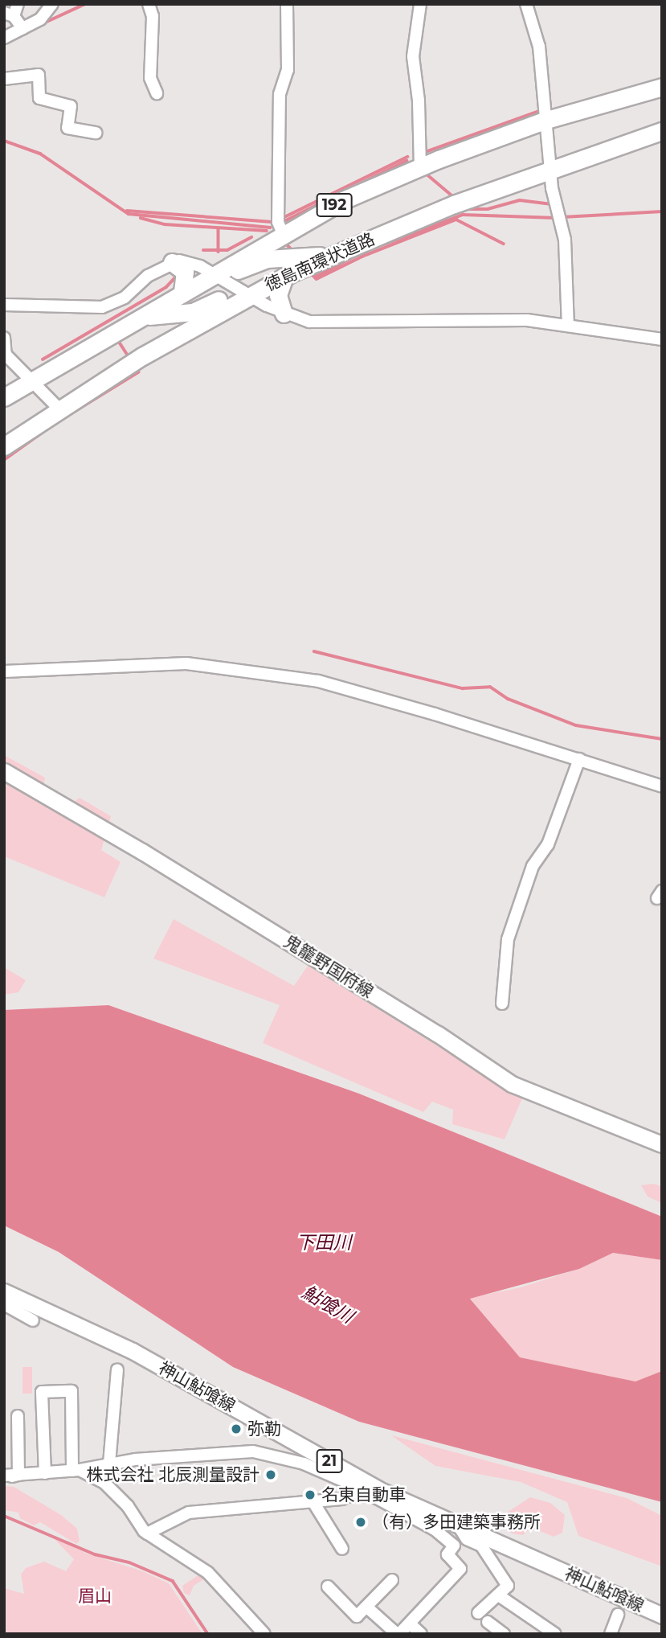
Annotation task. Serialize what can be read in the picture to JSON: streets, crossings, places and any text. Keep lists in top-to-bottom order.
{
  "streets": {
    "highway": ["192", "徳島南環状道路"],
    "main road": ["鬼籠野国府線", "神山鮎喰線", "21"]
  },
  "water": ["下田川", "鮎喰川"],
  "parks": ["眉山"],
  "places": [
    "弥勒",
    "株式会社 北辰測量設計",
    "名東自動車",
    "（有）多田建築事務所"
  ]
}
